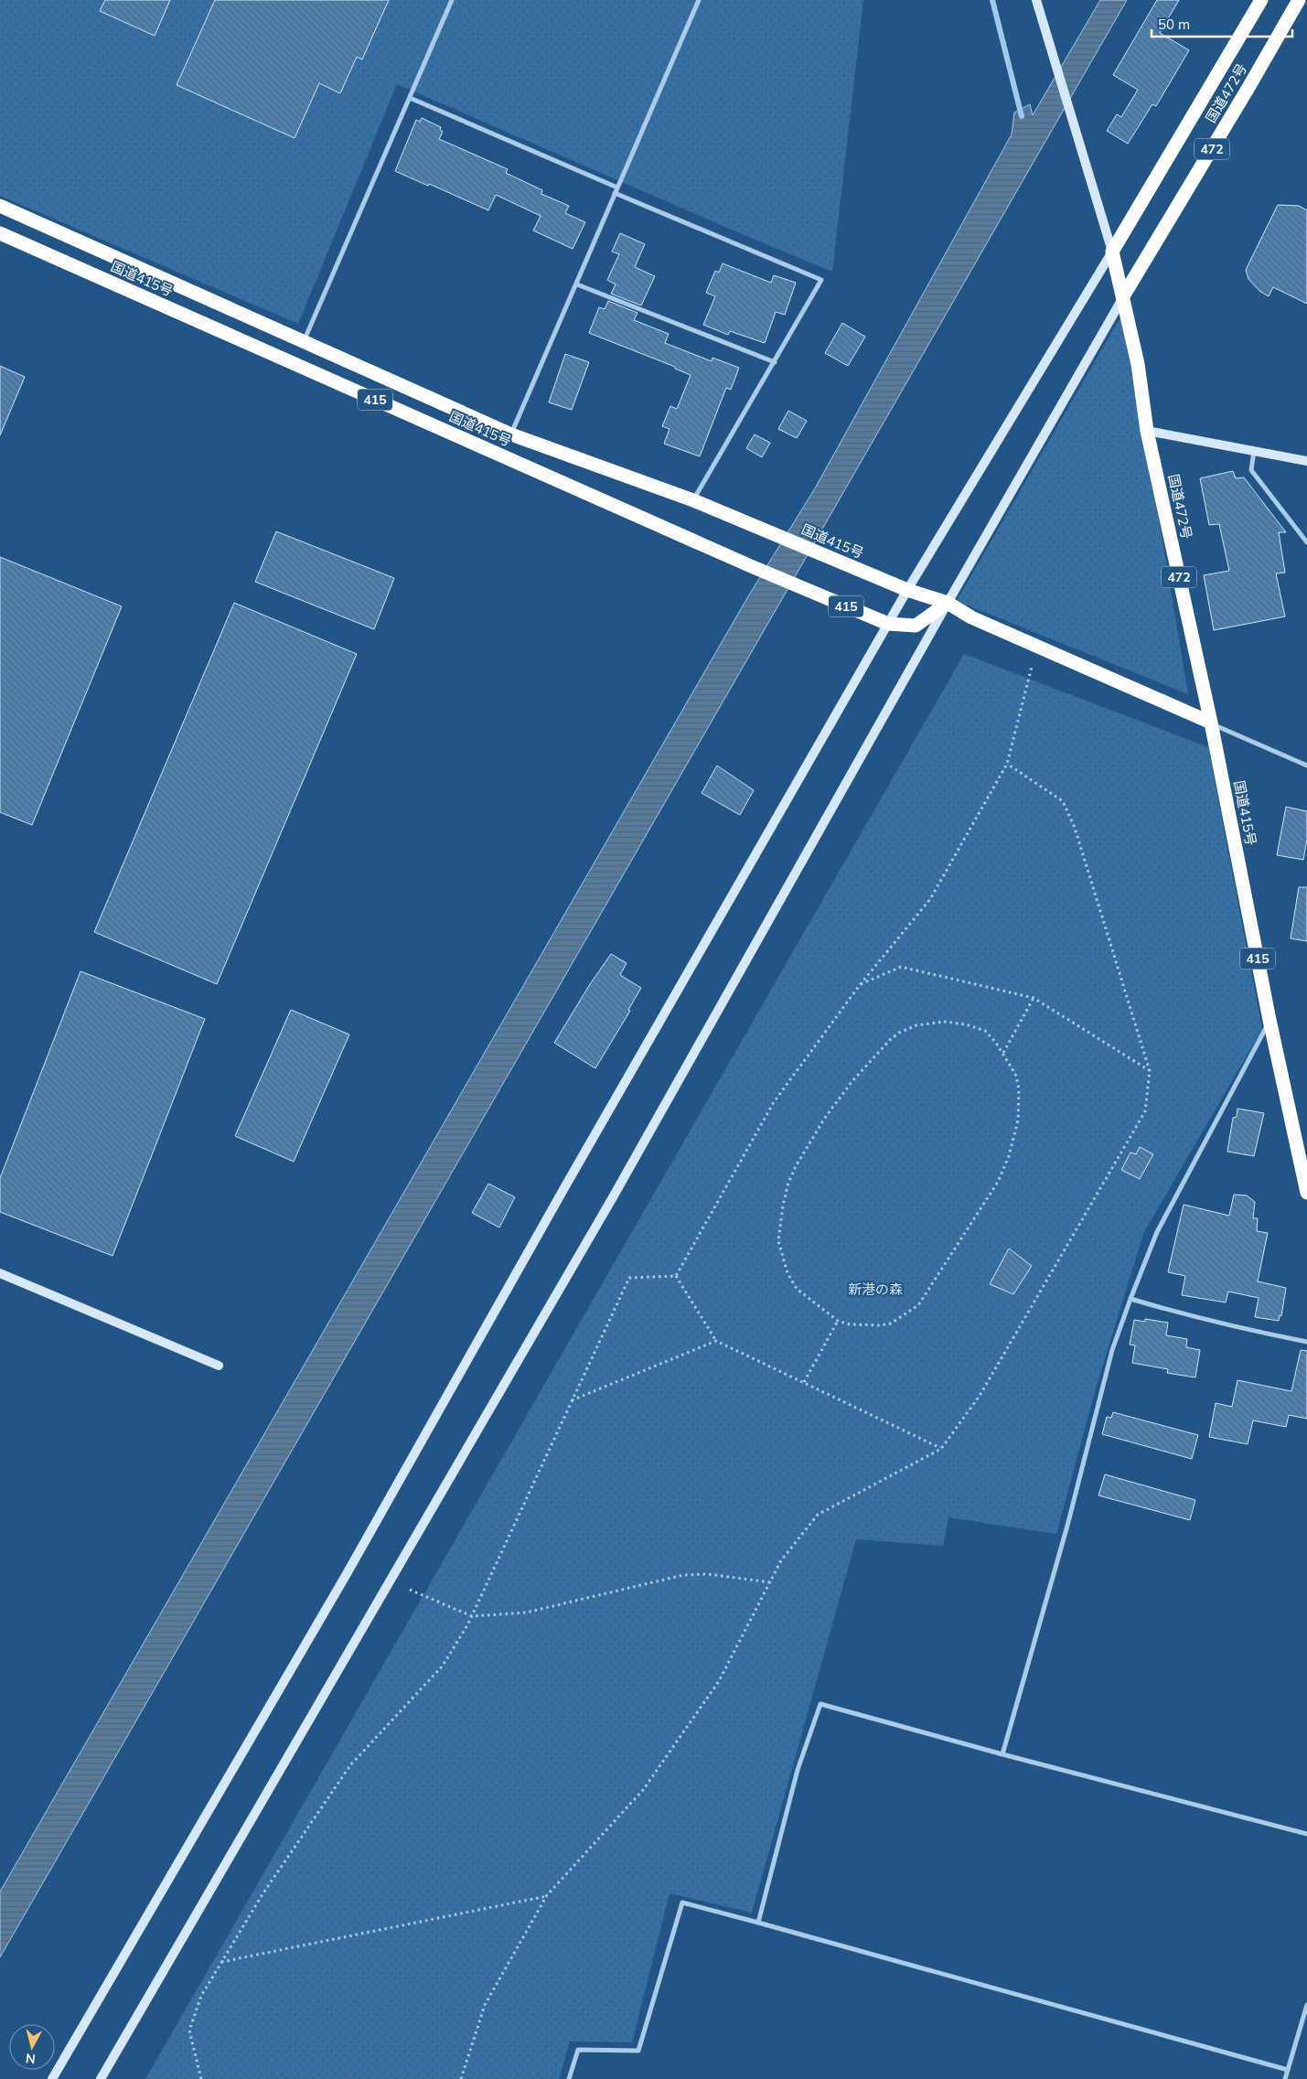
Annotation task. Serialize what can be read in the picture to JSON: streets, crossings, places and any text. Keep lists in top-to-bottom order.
{
  "streets": {
    "highway": [
      "国道472号",
      "472",
      "国道415号",
      "415"
    ]
  },
  "crossings": [
    ["国道472号", "国道415号"]
  ],
  "parks": ["新港の森"],
  "scale_bar": "50 m",
  "north": "bottom"
}
